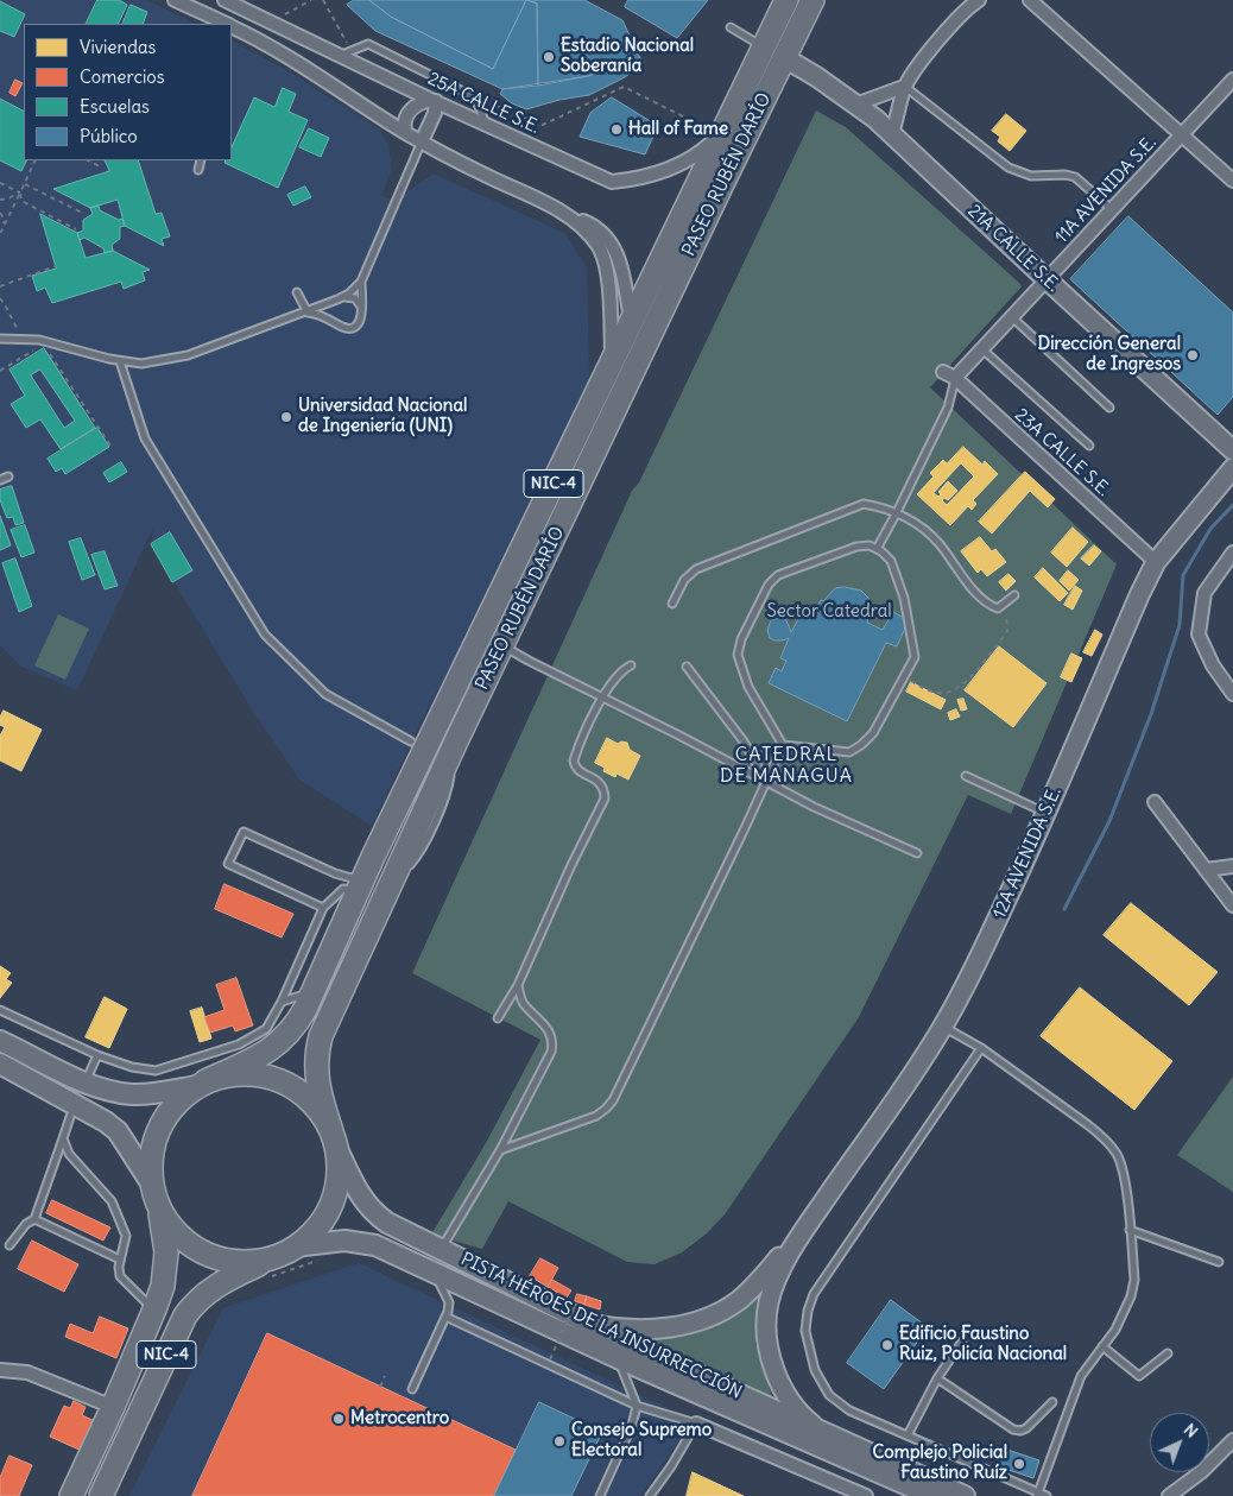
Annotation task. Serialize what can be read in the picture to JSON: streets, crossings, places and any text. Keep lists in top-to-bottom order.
{
  "streets": {
    "highway": ["PASEO RUBÉN DARÍO", "NIC-4"],
    "main road": ["PISTA HÉROES DE LA INSURRECCIÓN"],
    "street": [
      "25A CALLE S.E.",
      "11A AVENIDA S.E.",
      "21A CALLE S.E.",
      "23A CALLE S.E.",
      "12A AVENIDA S.E."
    ]
  },
  "crossings": [
    ["25A CALLE S.E.", "PASEO RUBÉN DARÍO"],
    ["PASEO RUBÉN DARÍO", "21A CALLE S.E."],
    ["PASEO RUBÉN DARÍO", "NIC-4"],
    ["PASEO RUBÉN DARÍO", "PISTA HÉROES DE LA INSURRECCIÓN"],
    ["11A AVENIDA S.E.", "21A CALLE S.E."],
    ["11A AVENIDA S.E.", "23A CALLE S.E."],
    ["23A CALLE S.E.", "12A AVENIDA S.E."],
    ["NIC-4", "PISTA HÉROES DE LA INSURRECCIÓN"],
    ["12A AVENIDA S.E.", "PISTA HÉROES DE LA INSURRECCIÓN"]
  ],
  "districts": ["CATEDRAL DE MANAGUA"],
  "parks": ["Sector Catedral"],
  "places": [
    "Estadio Nacional Soberanía",
    "Hall of Fame",
    "Dirección General de Ingresos",
    "Universidad Nacional de Ingeniería (UNI)",
    "Edificio Faustino Ruiz, Policía Nacional",
    "Metrocentro",
    "Consejo Supremo Electoral",
    "Complejo Policial Faustino Ruíz"
  ],
  "legend": [
    "Viviendas",
    "Comercios",
    "Escuelas",
    "Público"
  ],
  "north": "top right"
}
